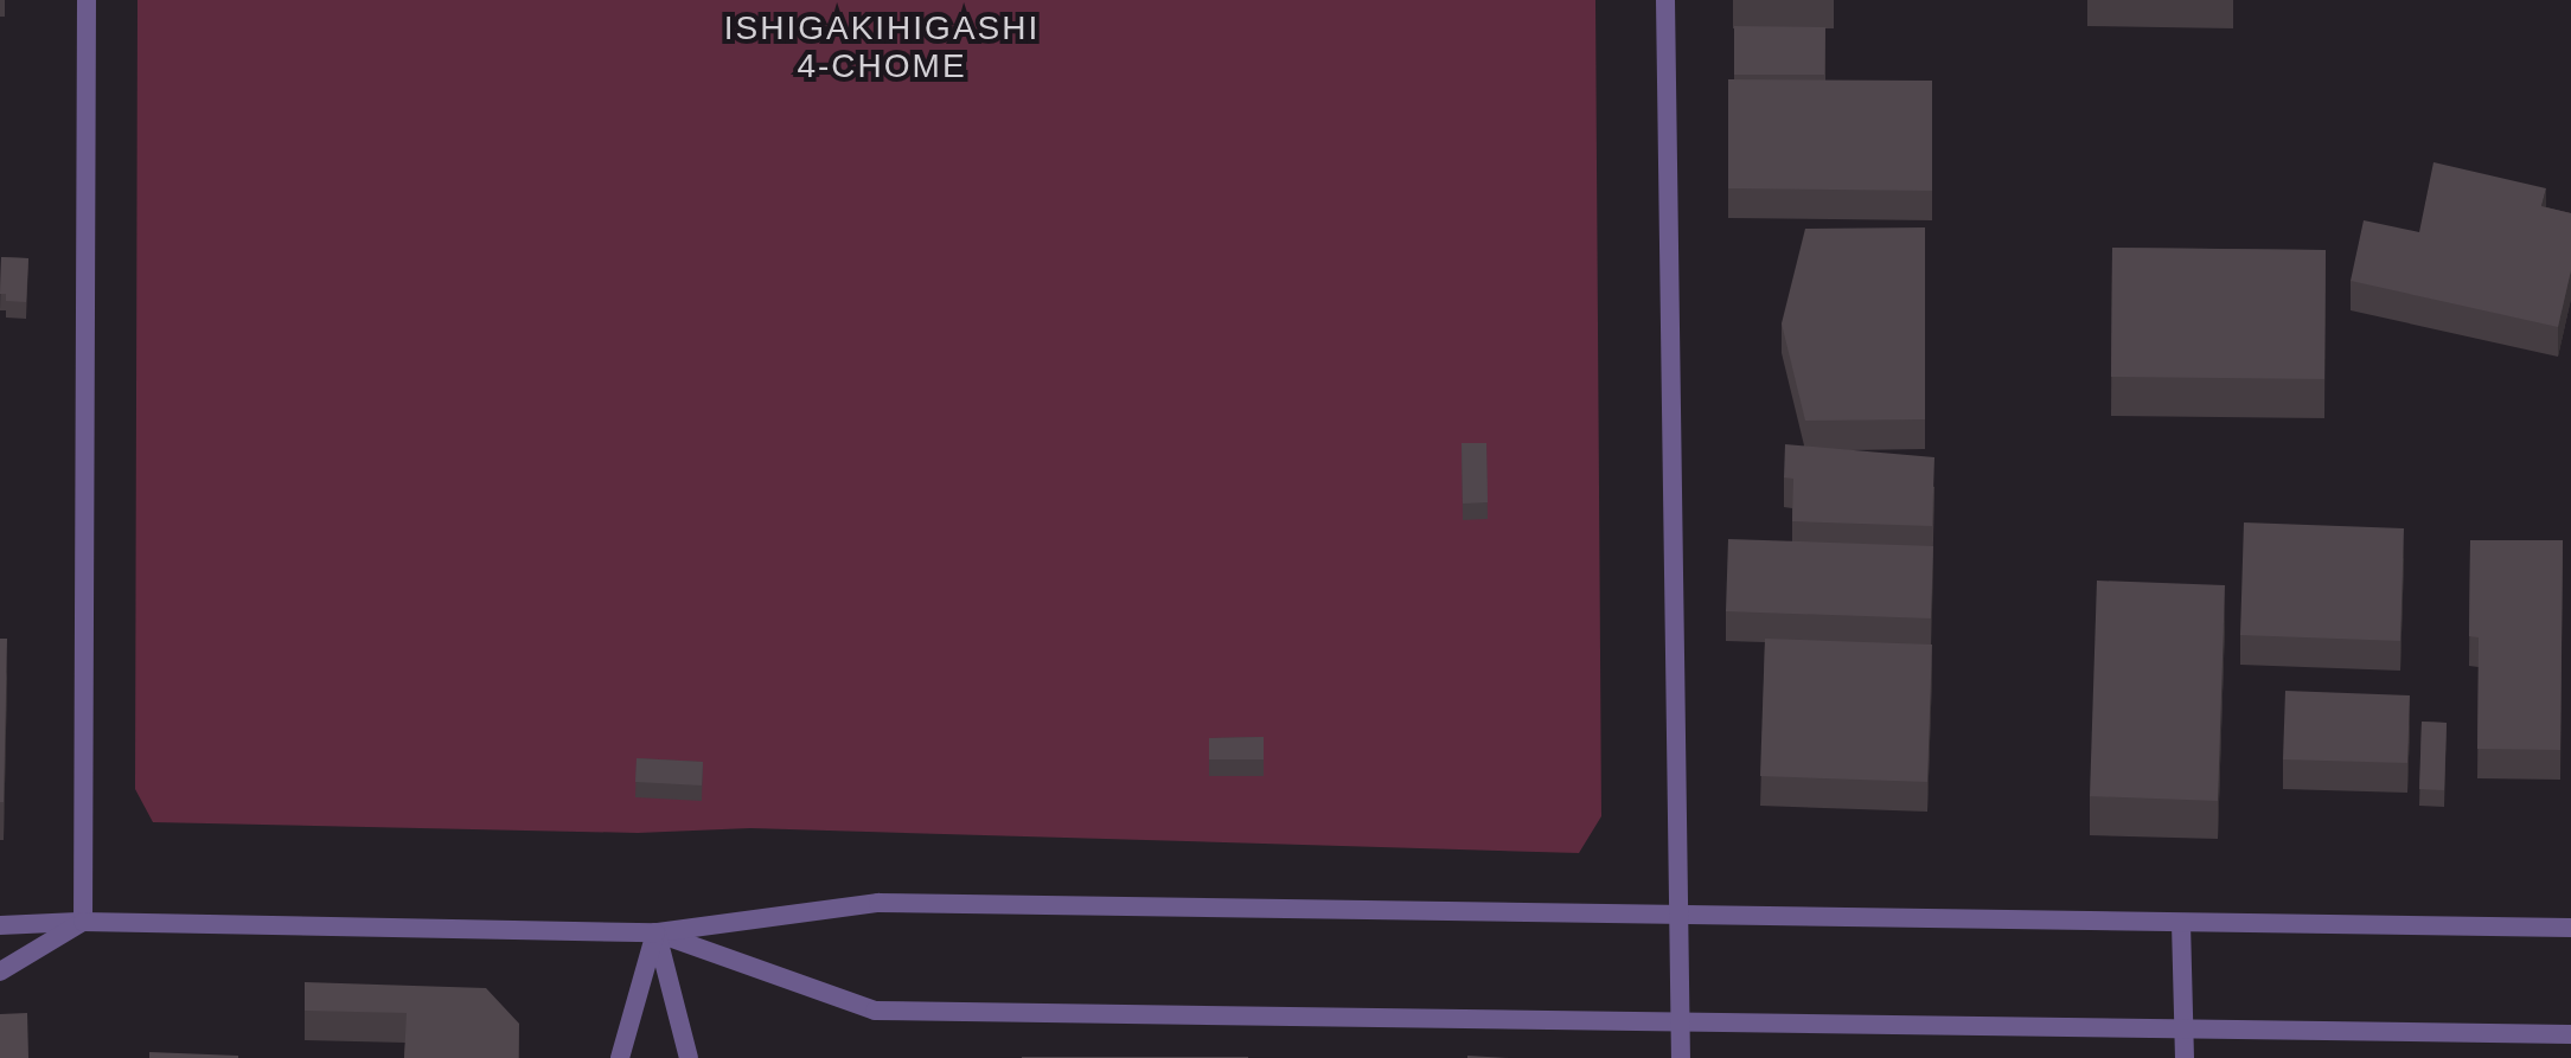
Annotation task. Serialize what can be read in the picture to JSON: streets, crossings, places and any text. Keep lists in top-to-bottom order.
{
  "districts": ["ISHIGAKIHIGASHI 4-CHOME"]
}
